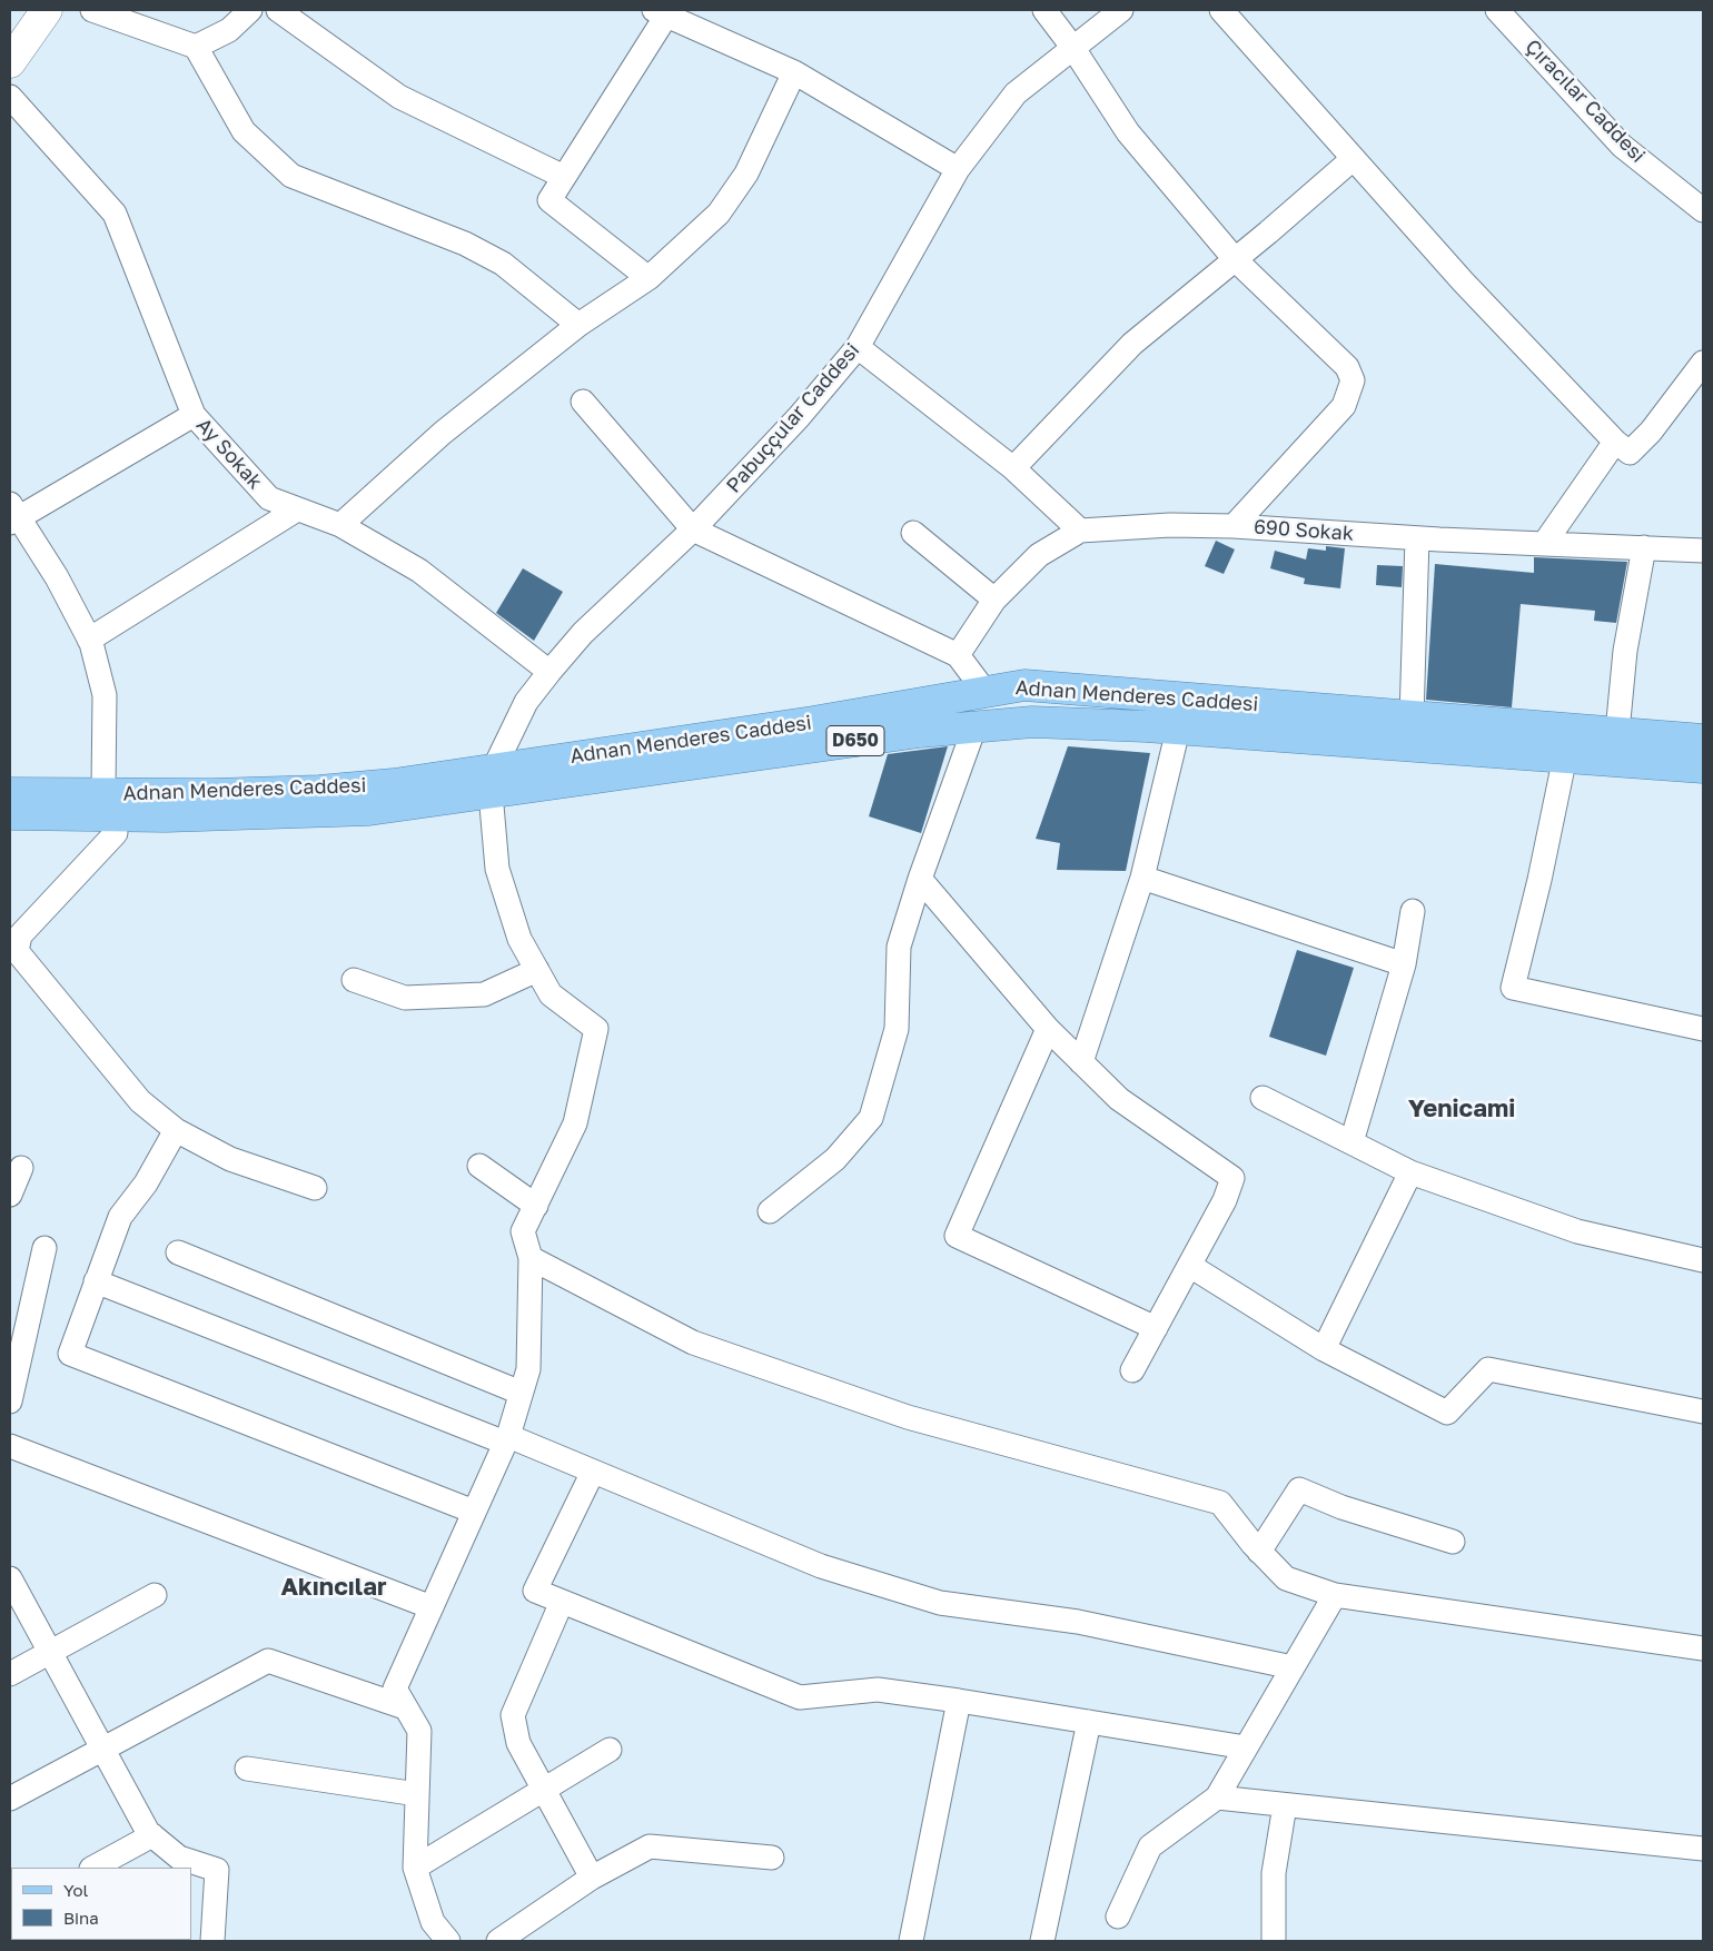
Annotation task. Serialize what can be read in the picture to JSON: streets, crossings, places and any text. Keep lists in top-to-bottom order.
{
  "streets": {
    "main road": ["Adnan Menderes Caddesi", "D650"],
    "street": [
      "Çıracılar Caddesi",
      "Pabuççular Caddesi",
      "Ay Sokak",
      "690 Sokak"
    ]
  },
  "crossings": [
    ["Pabuççular Caddesi", "Ay Sokak"],
    ["Pabuççular Caddesi", "Adnan Menderes Caddesi"]
  ],
  "districts": ["Yenicami", "Akıncılar"],
  "legend": ["Yol", "Bina"]
}
